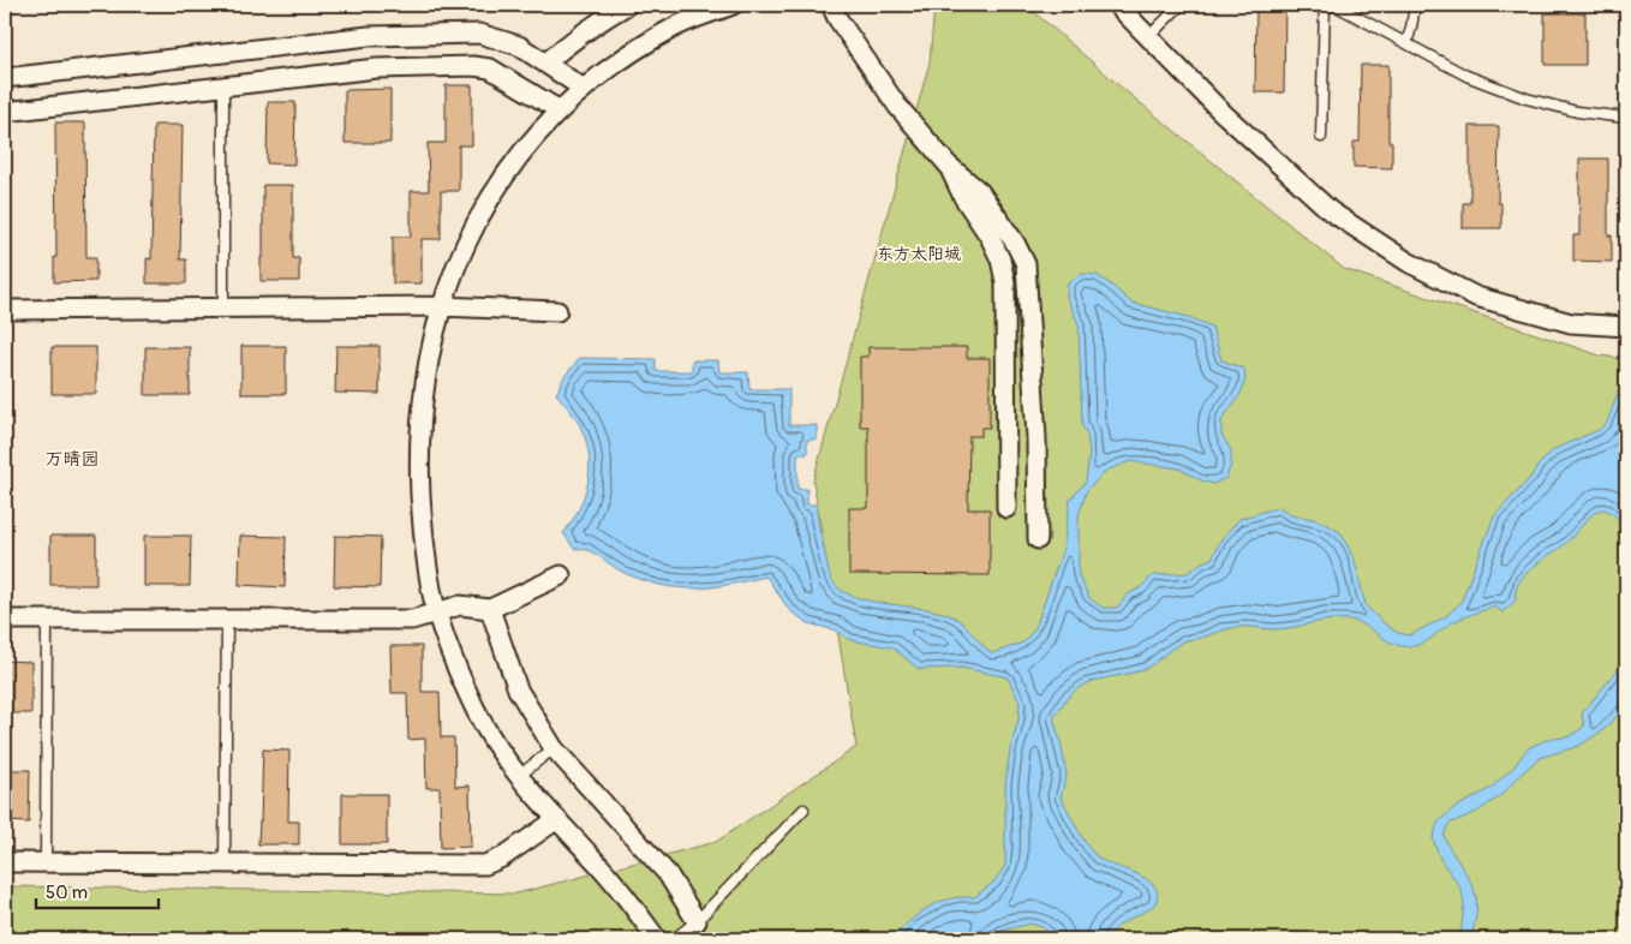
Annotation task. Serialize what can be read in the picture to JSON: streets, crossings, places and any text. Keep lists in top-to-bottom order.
{
  "districts": ["东方太阳城", "万晴园"],
  "scale_bar": "50 m"
}
